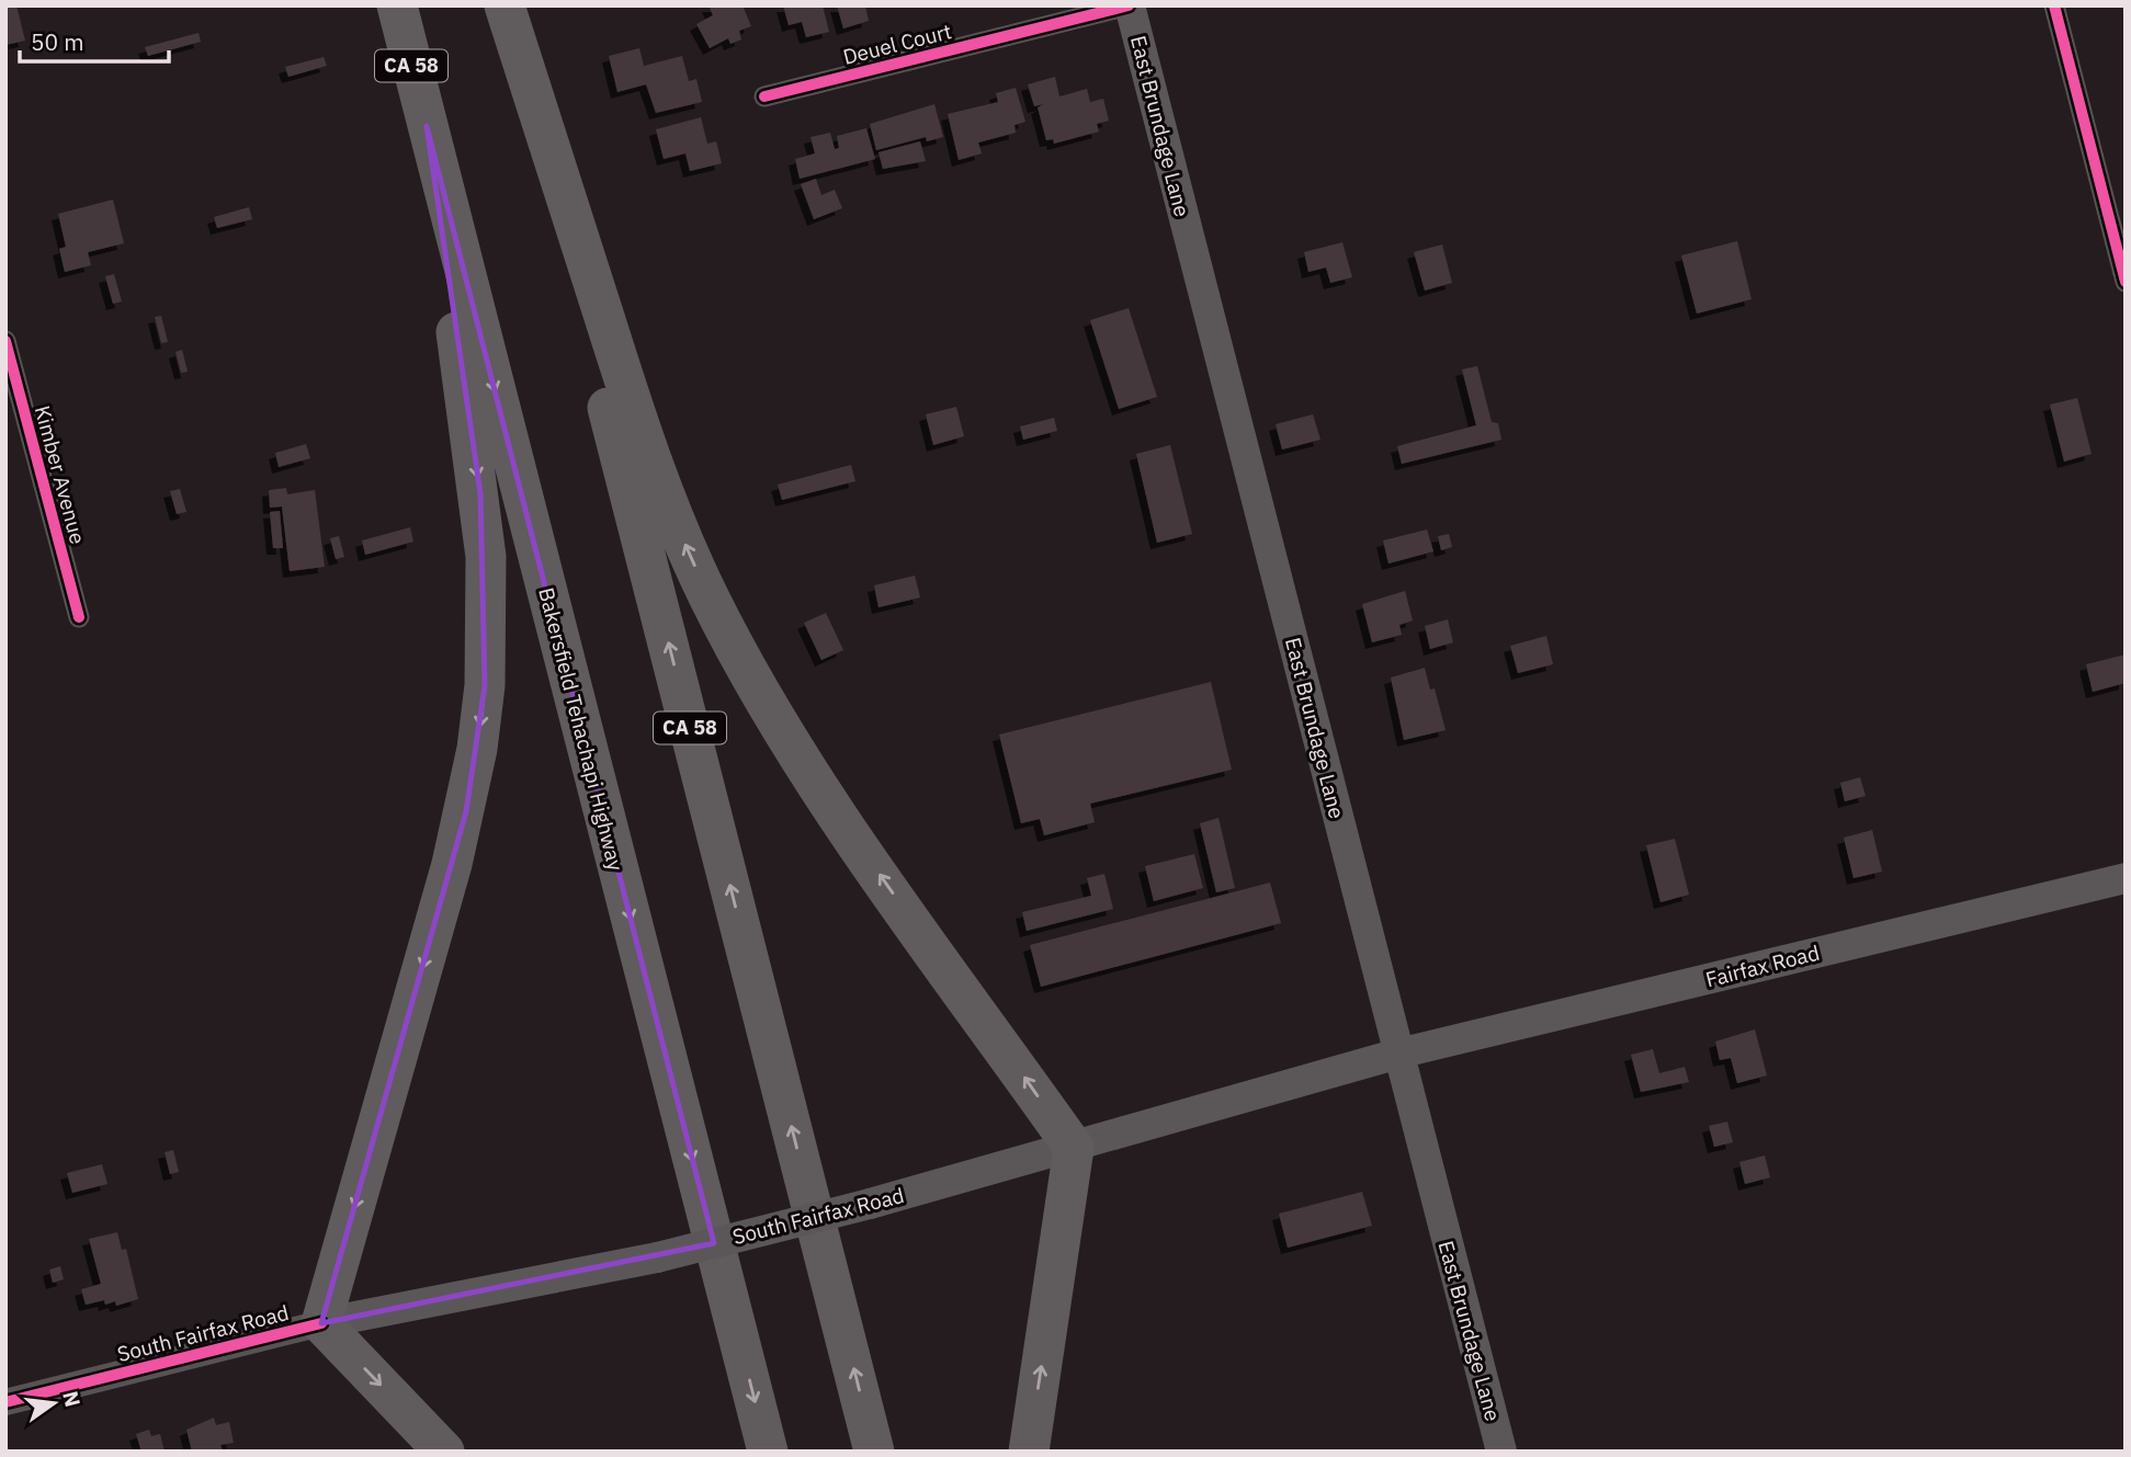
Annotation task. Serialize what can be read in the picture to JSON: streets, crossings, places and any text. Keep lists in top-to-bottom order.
{
  "streets": {
    "highway": ["CA 58", "Bakersfield Tehachapi Highway"],
    "main road": ["East Brundage Lane", "Fairfax Road", "South Fairfax Road"],
    "street": ["Deuel Court", "Kimber Avenue"]
  },
  "crossings": [
    ["Deuel Court", "East Brundage Lane"],
    ["East Brundage Lane", "Fairfax Road"],
    ["East Brundage Lane", "South Fairfax Road"],
    ["Fairfax Road", "South Fairfax Road"]
  ],
  "scale_bar": "50 m",
  "north": "right"
}
